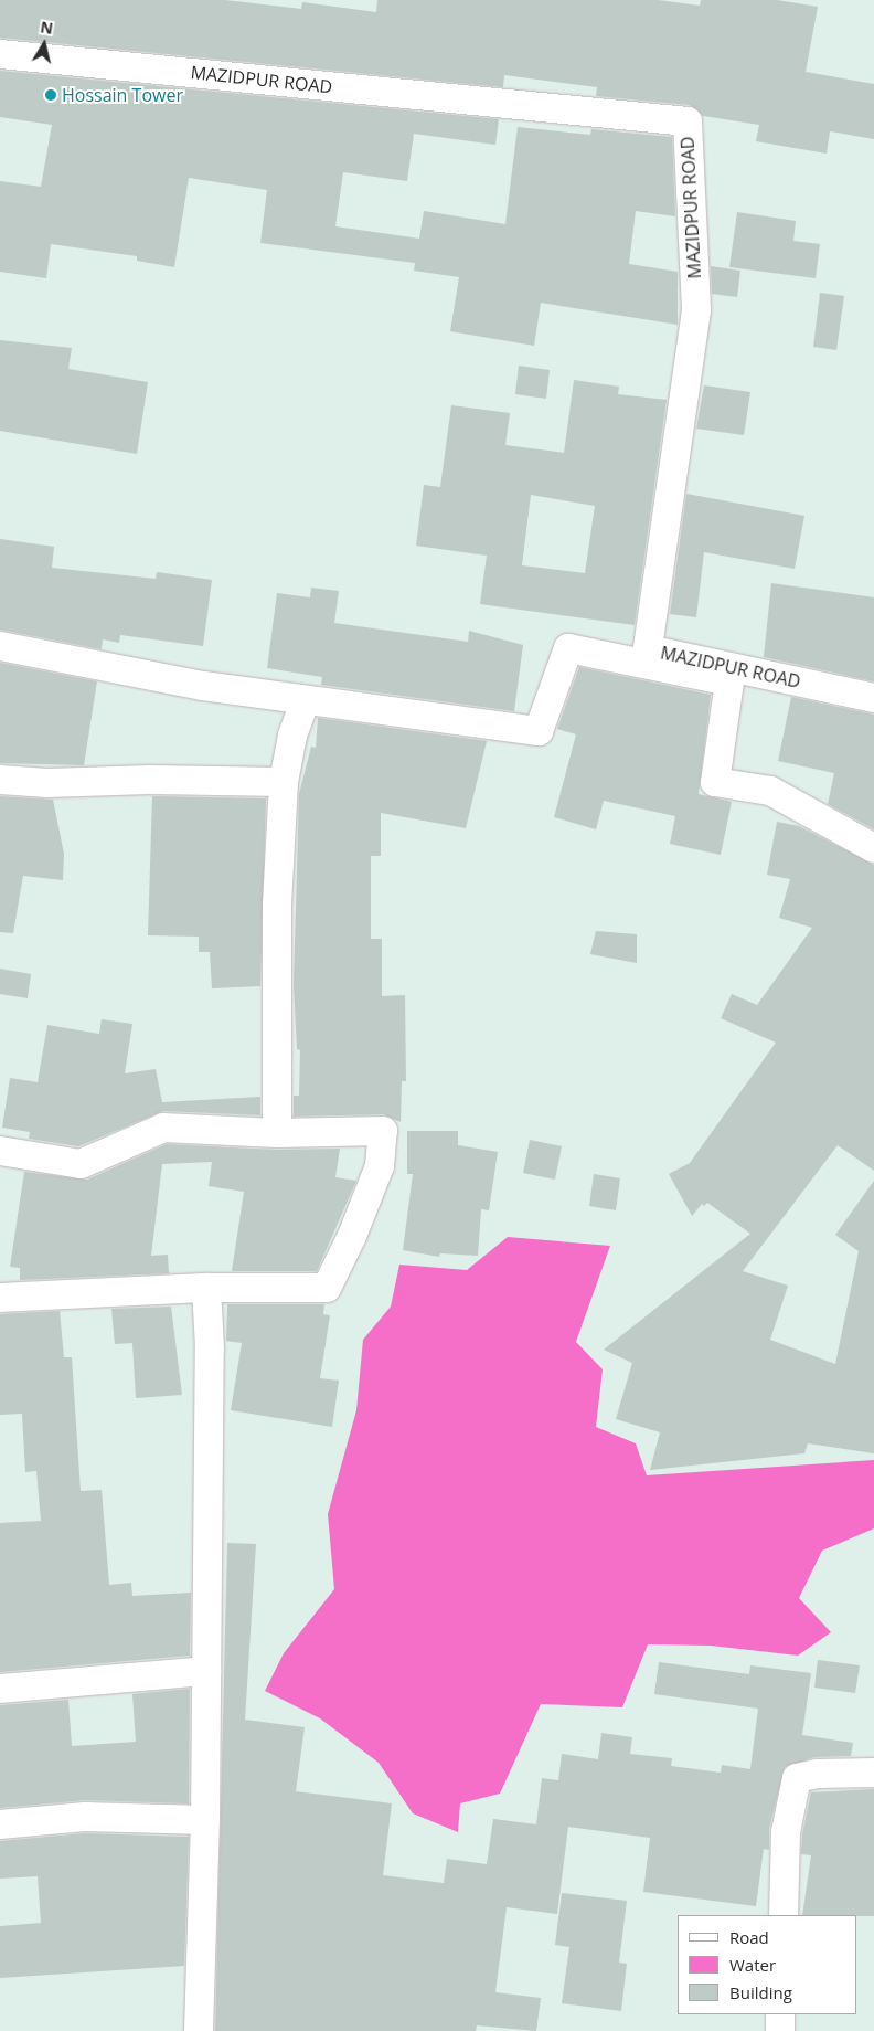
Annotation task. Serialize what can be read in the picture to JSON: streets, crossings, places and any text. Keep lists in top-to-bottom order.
{
  "streets": {
    "street": ["MAZIDPUR ROAD"]
  },
  "places": ["Hossain Tower"],
  "legend": ["Road", "Water", "Building"],
  "north": "top"
}
